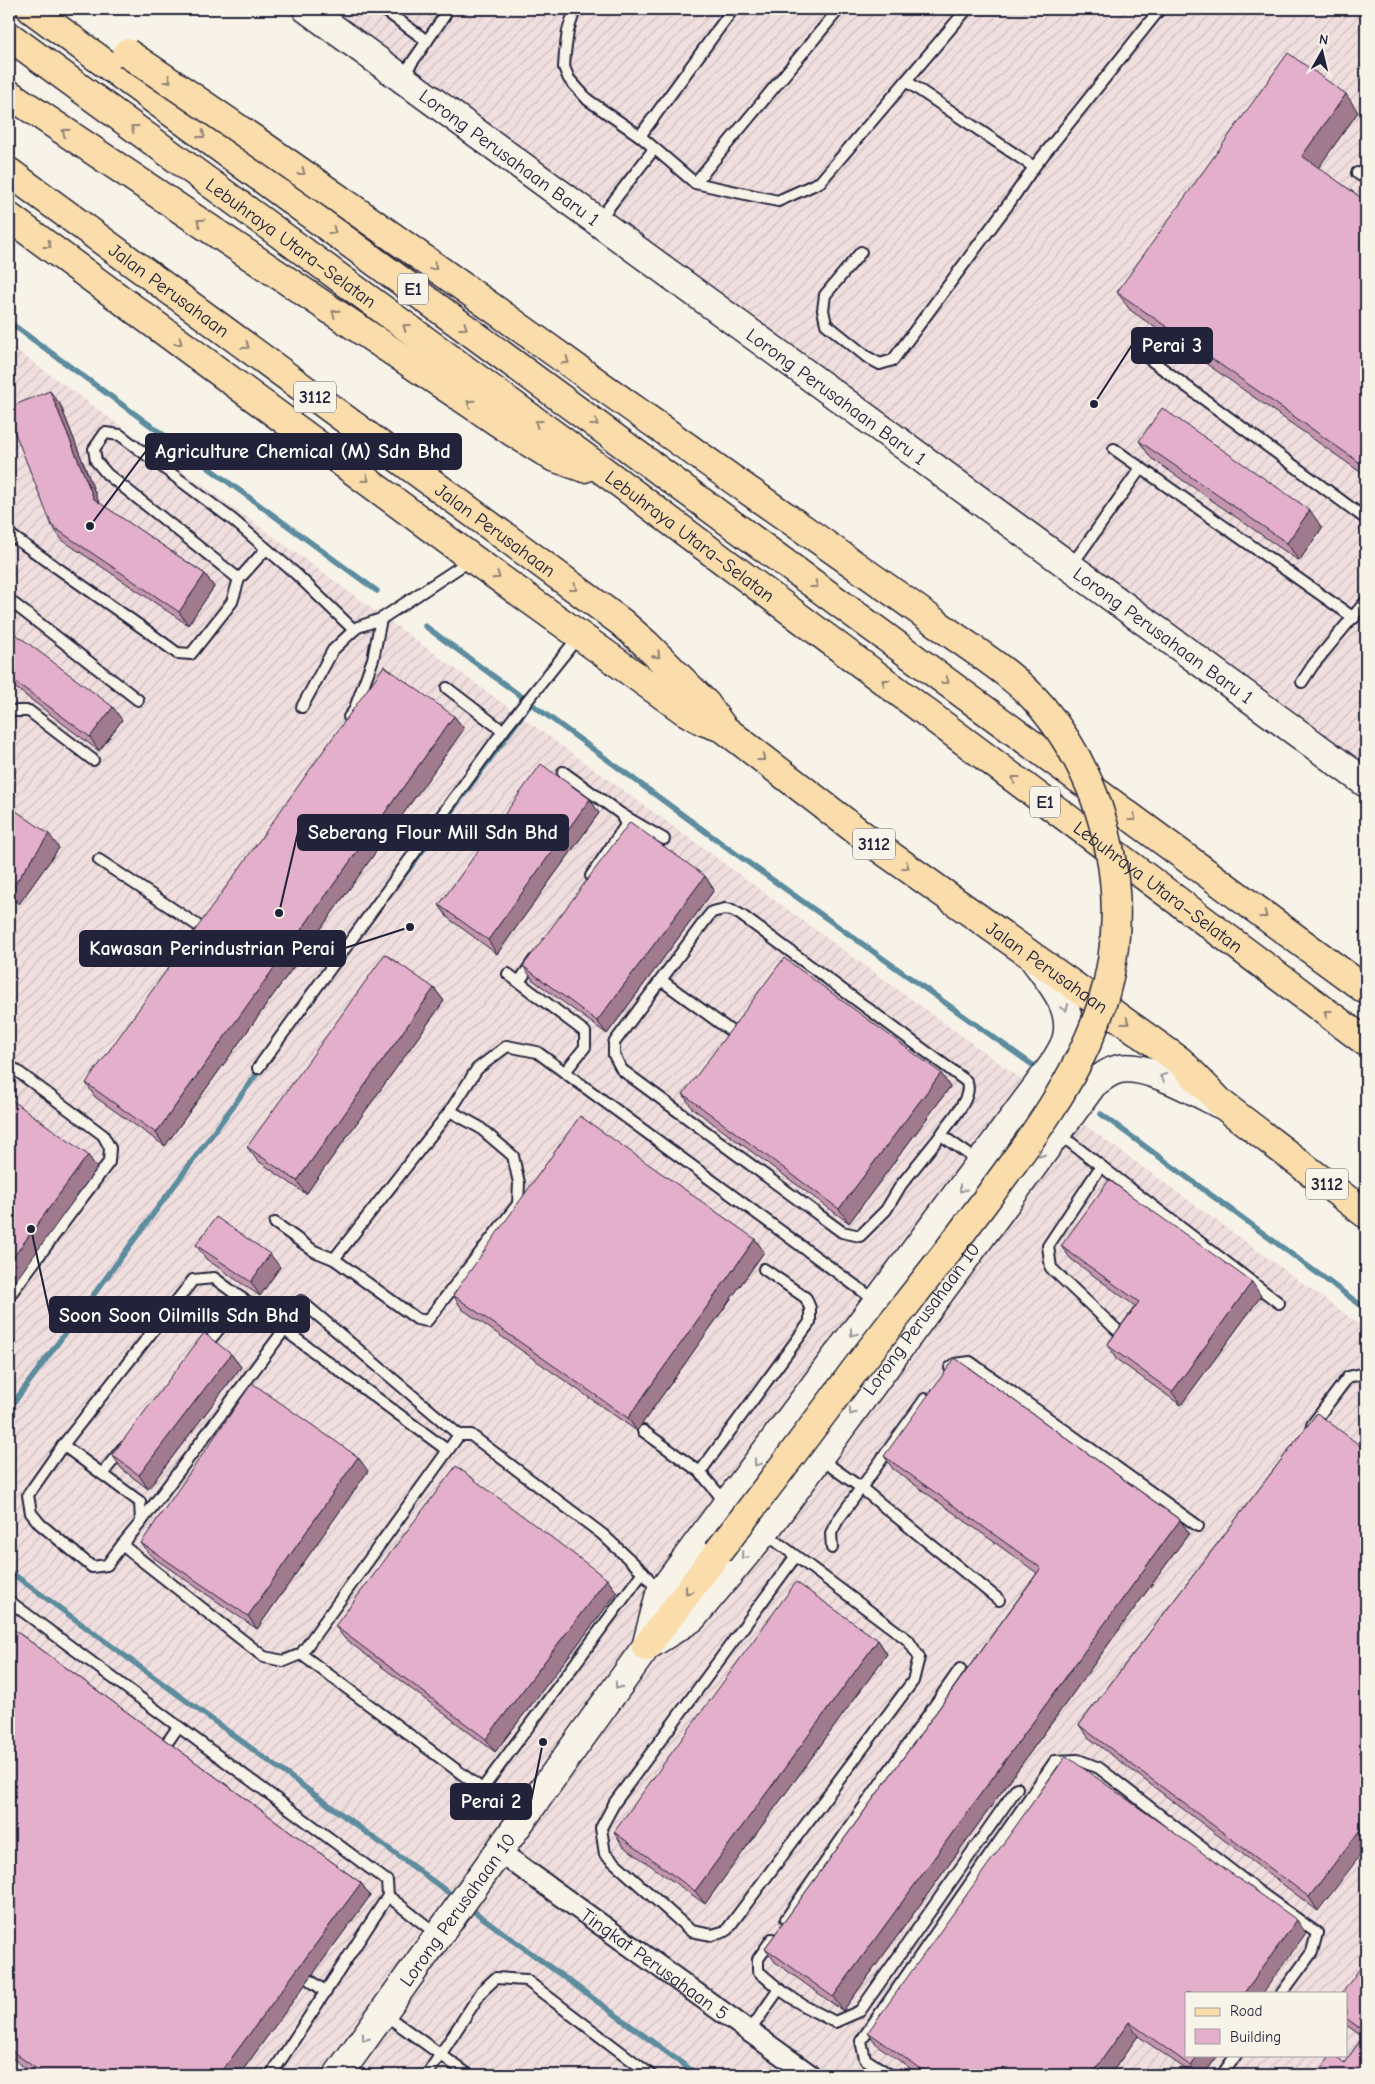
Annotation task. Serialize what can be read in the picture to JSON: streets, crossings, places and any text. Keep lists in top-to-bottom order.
{
  "streets": {
    "main road": [
      "Lebuhraya Utara–Selatan",
      "E1",
      "Jalan Perusahaan",
      "3112"
    ],
    "street": ["Lorong Perusahaan Baru 1", "Lorong Perusahaan 10", "Tingkat Perusahaan 5"]
  },
  "crossings": [
    ["Jalan Perusahaan", "Lorong Perusahaan 10"],
    ["Lorong Perusahaan 10", "Tingkat Perusahaan 5"]
  ],
  "one_way": ["Lorong Perusahaan 10"],
  "places": [
    "Perai 3",
    "Agriculture Chemical (M) Sdn Bhd",
    "Seberang Flour Mill Sdn Bhd",
    "Kawasan Perindustrian Perai",
    "Soon Soon Oilmills Sdn Bhd",
    "Perai 2"
  ],
  "legend": ["Road", "Building"],
  "north": "top"
}
